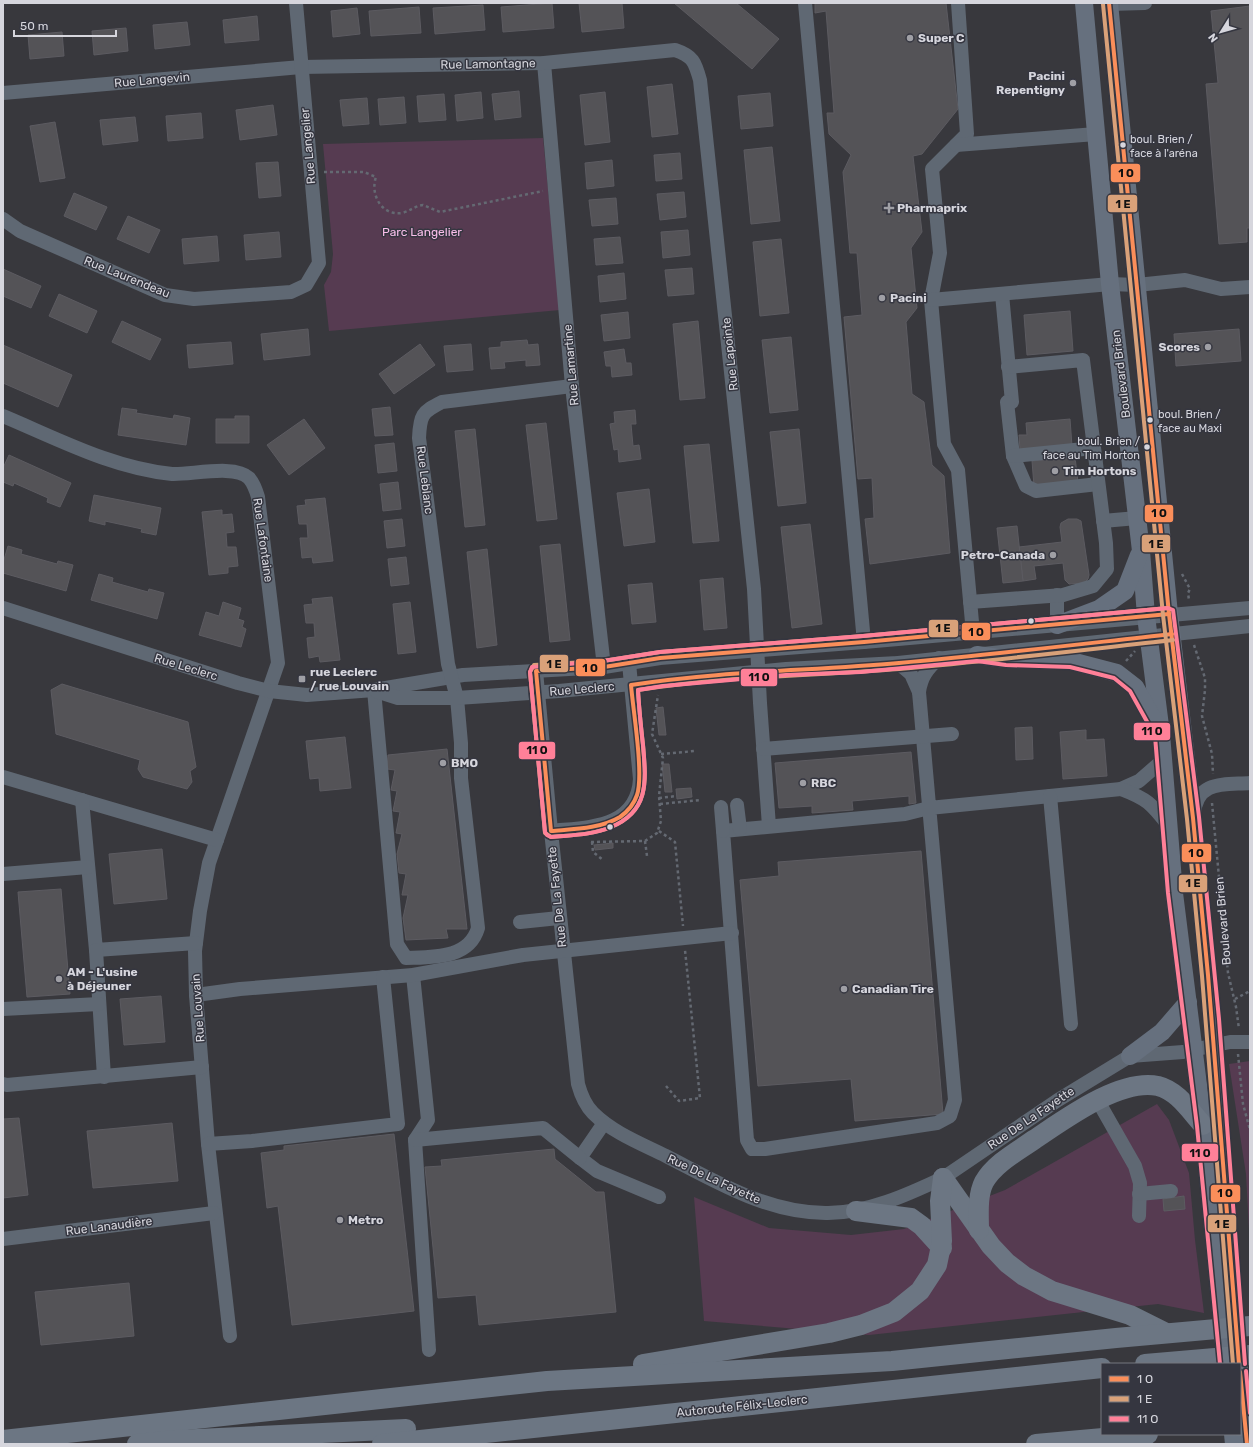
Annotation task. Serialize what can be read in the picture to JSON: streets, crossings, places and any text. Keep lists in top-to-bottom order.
{
  "streets": {
    "highway": ["Autoroute Félix-Leclerc"],
    "main road": ["Boulevard Brien"],
    "street": [
      "Rue Lamontagne",
      "Rue Langevin",
      "Rue Langelier",
      "Rue Laurendeau",
      "Rue Lapointe",
      "Rue Lamartine",
      "Rue Leblanc",
      "Rue Lafontaine",
      "Rue Leclerc",
      "Rue De La Fayette",
      "Rue Louvain",
      "Rue Lanaudière"
    ]
  },
  "crossings": [
    ["Rue Lamontagne", "Rue Langevin"],
    ["Rue Lamontagne", "Rue Langelier"],
    ["Rue Lamontagne", "Rue Lapointe"],
    ["Rue Lamontagne", "Rue Lamartine"],
    ["Rue Langevin", "Rue Langelier"],
    ["Rue Langelier", "Rue Laurendeau"],
    ["Rue Lapointe", "Rue Leclerc"],
    ["Rue Lamartine", "Rue Leblanc"],
    ["Rue Lamartine", "Rue Leclerc"],
    ["Boulevard Brien", "Rue Leclerc"],
    ["Boulevard Brien", "Rue De La Fayette"],
    ["Rue Leblanc", "Rue Leclerc"],
    ["Rue Lafontaine", "Rue Leclerc"],
    ["Rue Lafontaine", "Rue Louvain"],
    ["Rue Leclerc", "Rue De La Fayette"],
    ["Rue Leclerc", "Rue Louvain"],
    ["Rue Louvain", "Rue Lanaudière"]
  ],
  "parks": ["Parc Langelier"],
  "places": {
    "other": [
      "Super C",
      "Pacini Repentigny",
      "boul. Brien / face à l'aréna",
      "Pacini",
      "Scores",
      "boul. Brien / face au Maxi",
      "boul. Brien / face au Tim Horton",
      "Tim Hortons",
      "Petro-Canada",
      "BMO",
      "RBC",
      "AM - L'usine à Déjeuner",
      "Canadian Tire",
      "Metro"
    ],
    "health": ["Pharmaprix"],
    "transit": ["rue Leclerc / rue Louvain"]
  },
  "legend": ["1 O", "1 E", "11 O"],
  "scale_bar": "50 m",
  "north": "bottom left"
}
